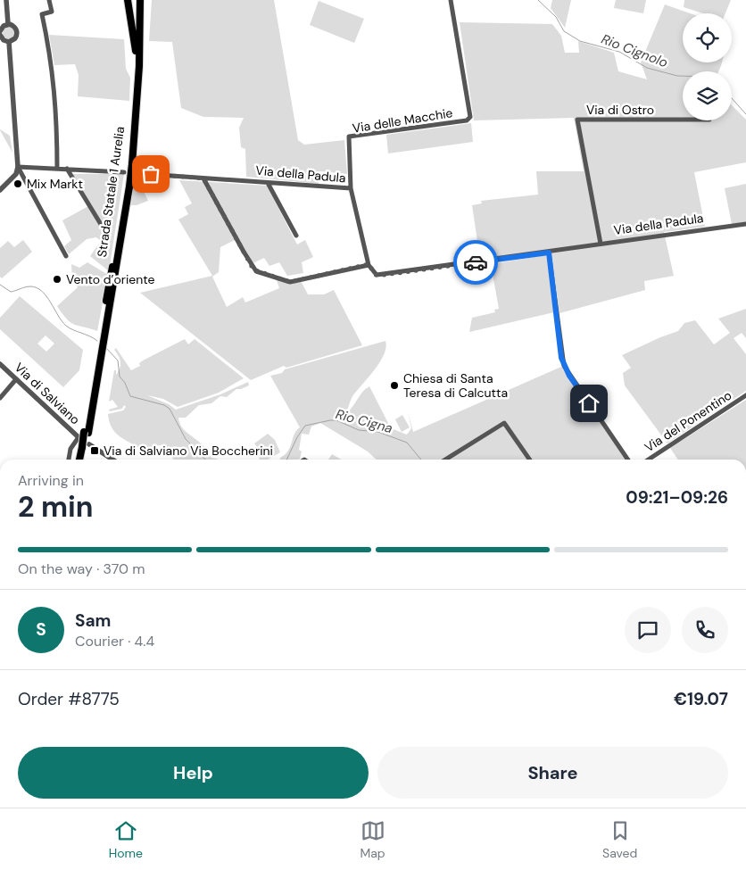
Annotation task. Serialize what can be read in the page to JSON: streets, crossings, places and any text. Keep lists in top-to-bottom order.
{
  "streets": {
    "highway": ["Strada Statale 1 Aurelia"],
    "street": [
      "Via di Ostro",
      "Via delle Macchie",
      "Via della Padula",
      "Via di Salviano",
      "Via del Ponentino"
    ]
  },
  "crossings": [
    ["Via di Ostro", "Via della Padula"],
    ["Via delle Macchie", "Via della Padula"],
    ["Strada Statale 1 Aurelia", "Via di Salviano"]
  ],
  "water": ["Rio Cignolo", "Rio Cigna"],
  "places": {
    "other": ["Mix Markt", "Vento d’oriente", "Chiesa di Santa Teresa di Calcutta"],
    "transit": ["Via di Salviano Via Boccherini"]
  },
  "page": {
    "heading": ["2 min", "Arriving in", "09:21–09:26"],
    "panel": [
      "Sam",
      "Courier · 4.4",
      "Order #8775",
      "€19.07"
    ],
    "bar": "On the way · 370 m",
    "round": "S",
    "buttons": ["Help", "Share"],
    "tabs": ["Home", "Map", "Saved"]
  }
}
